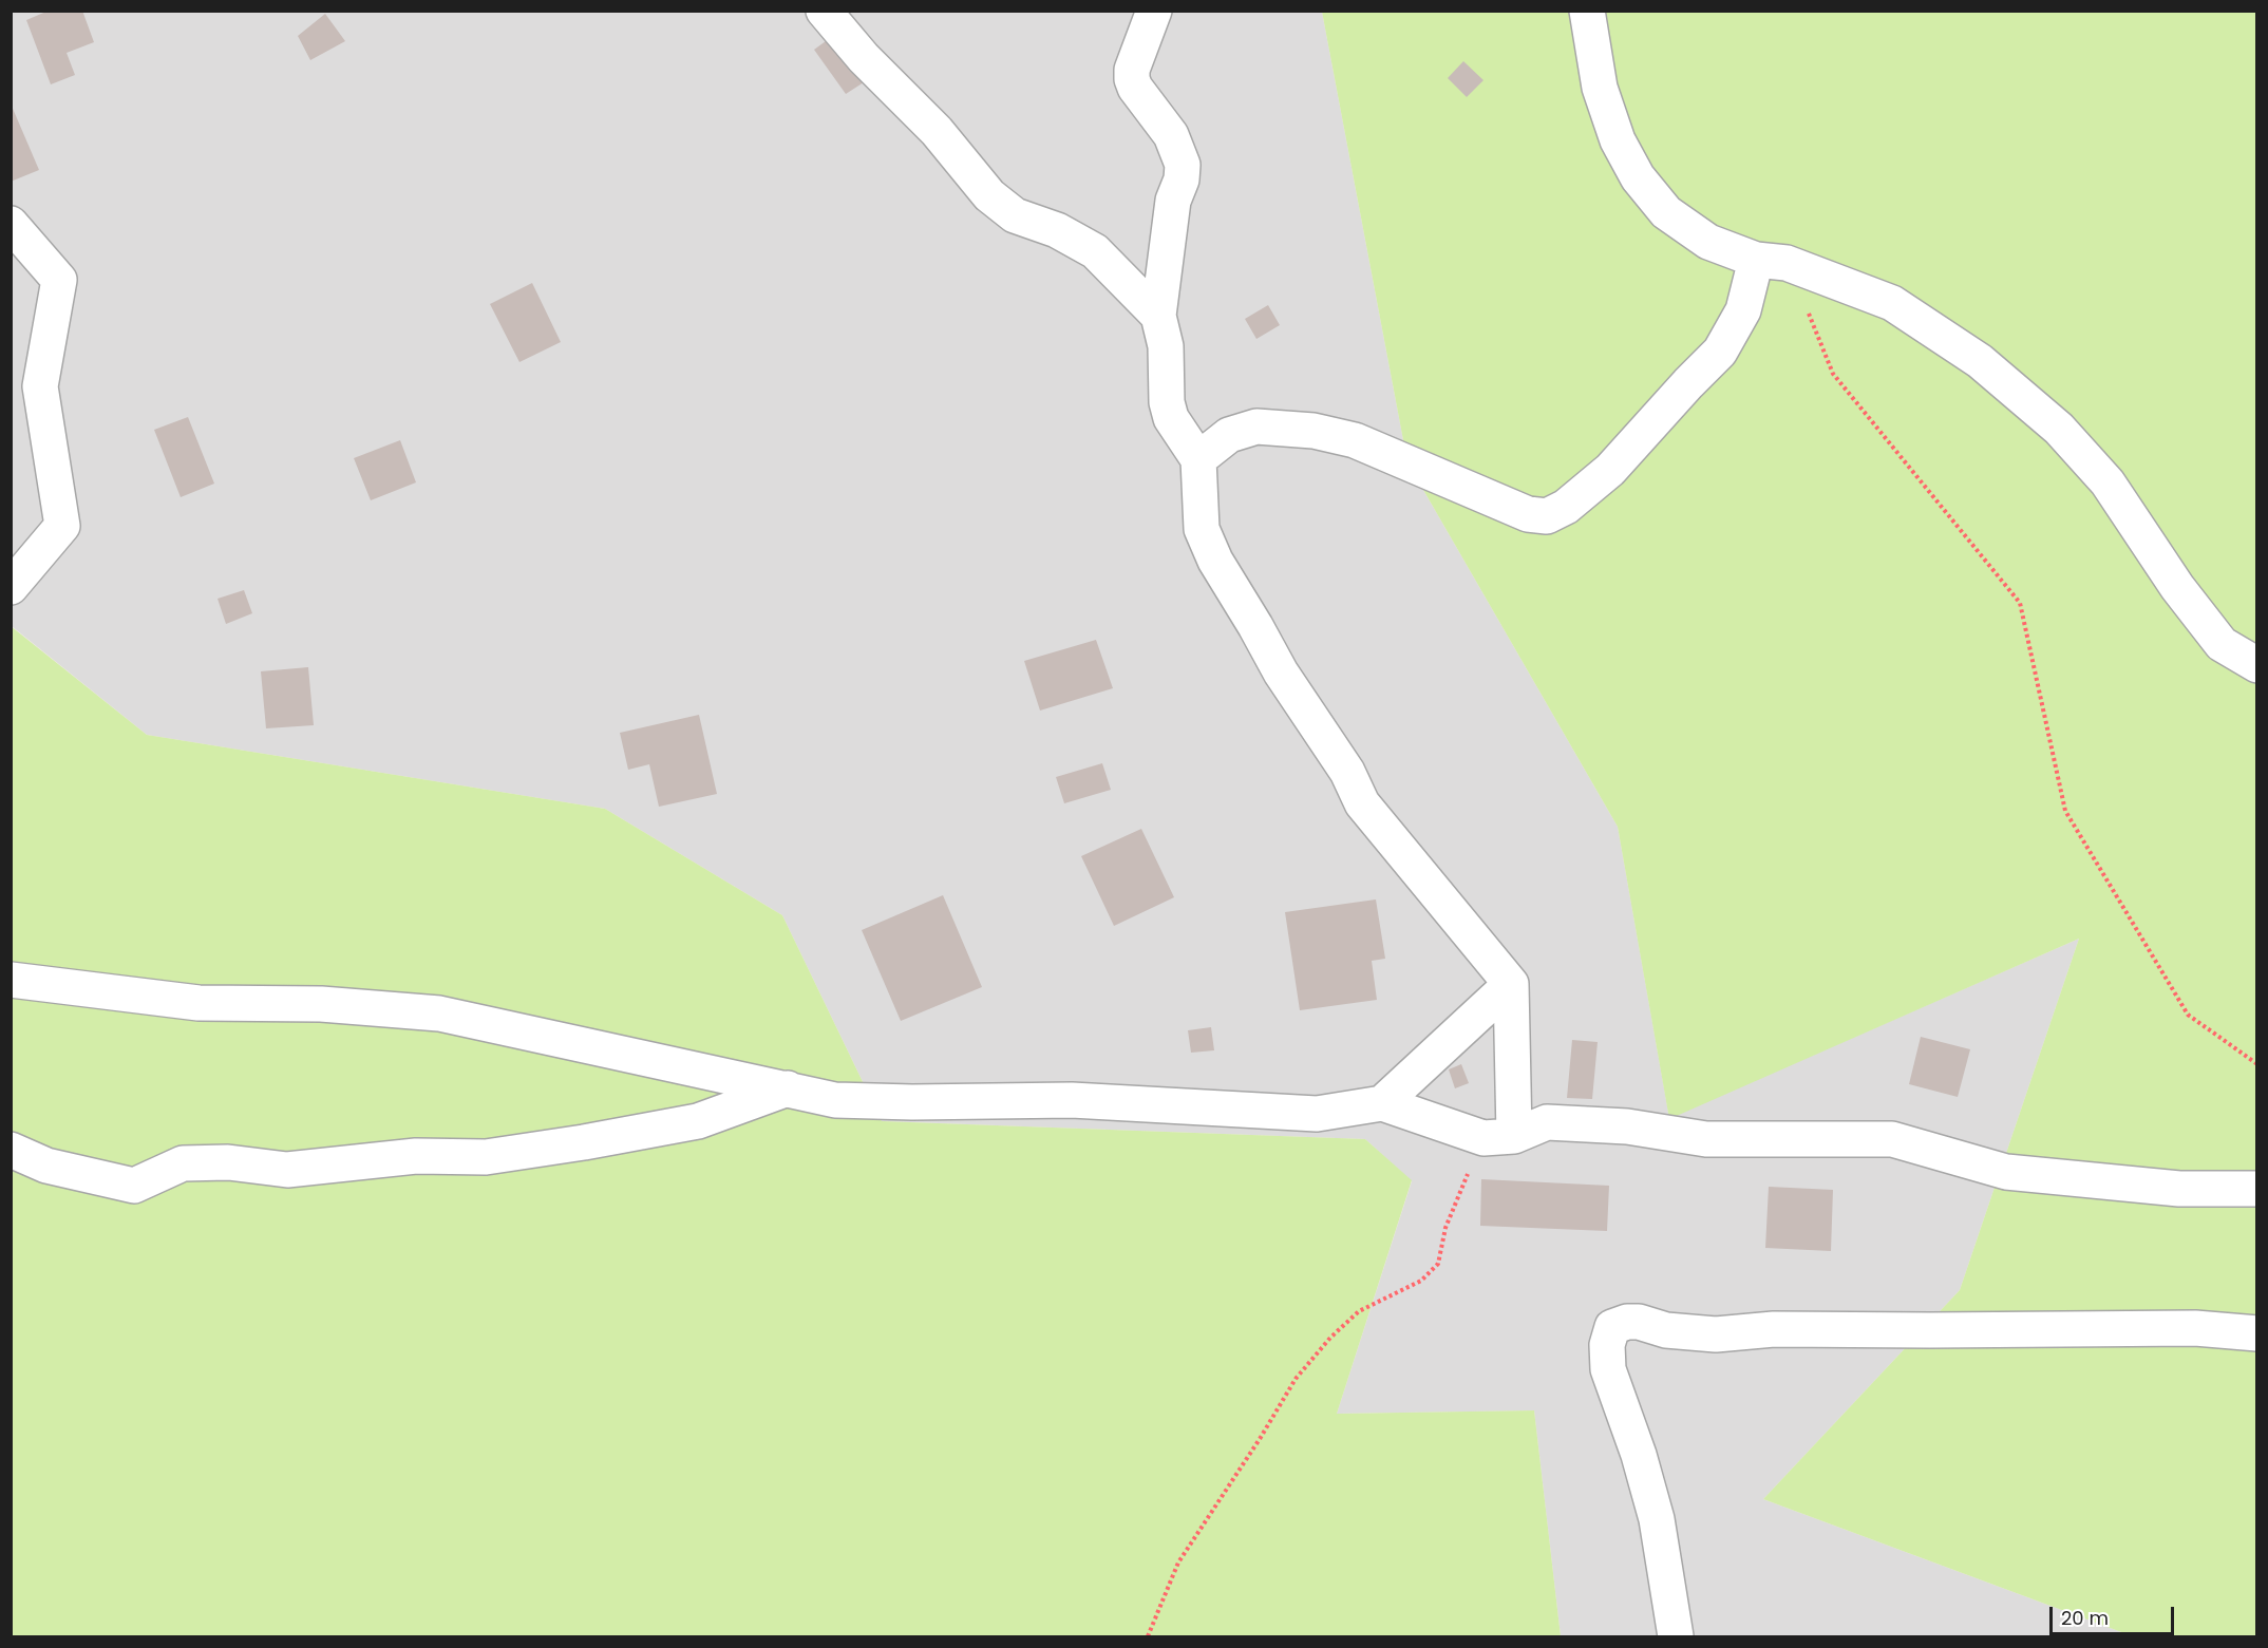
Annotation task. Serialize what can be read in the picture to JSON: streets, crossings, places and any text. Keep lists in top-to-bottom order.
{
  "scale_bar": "20 m"
}
